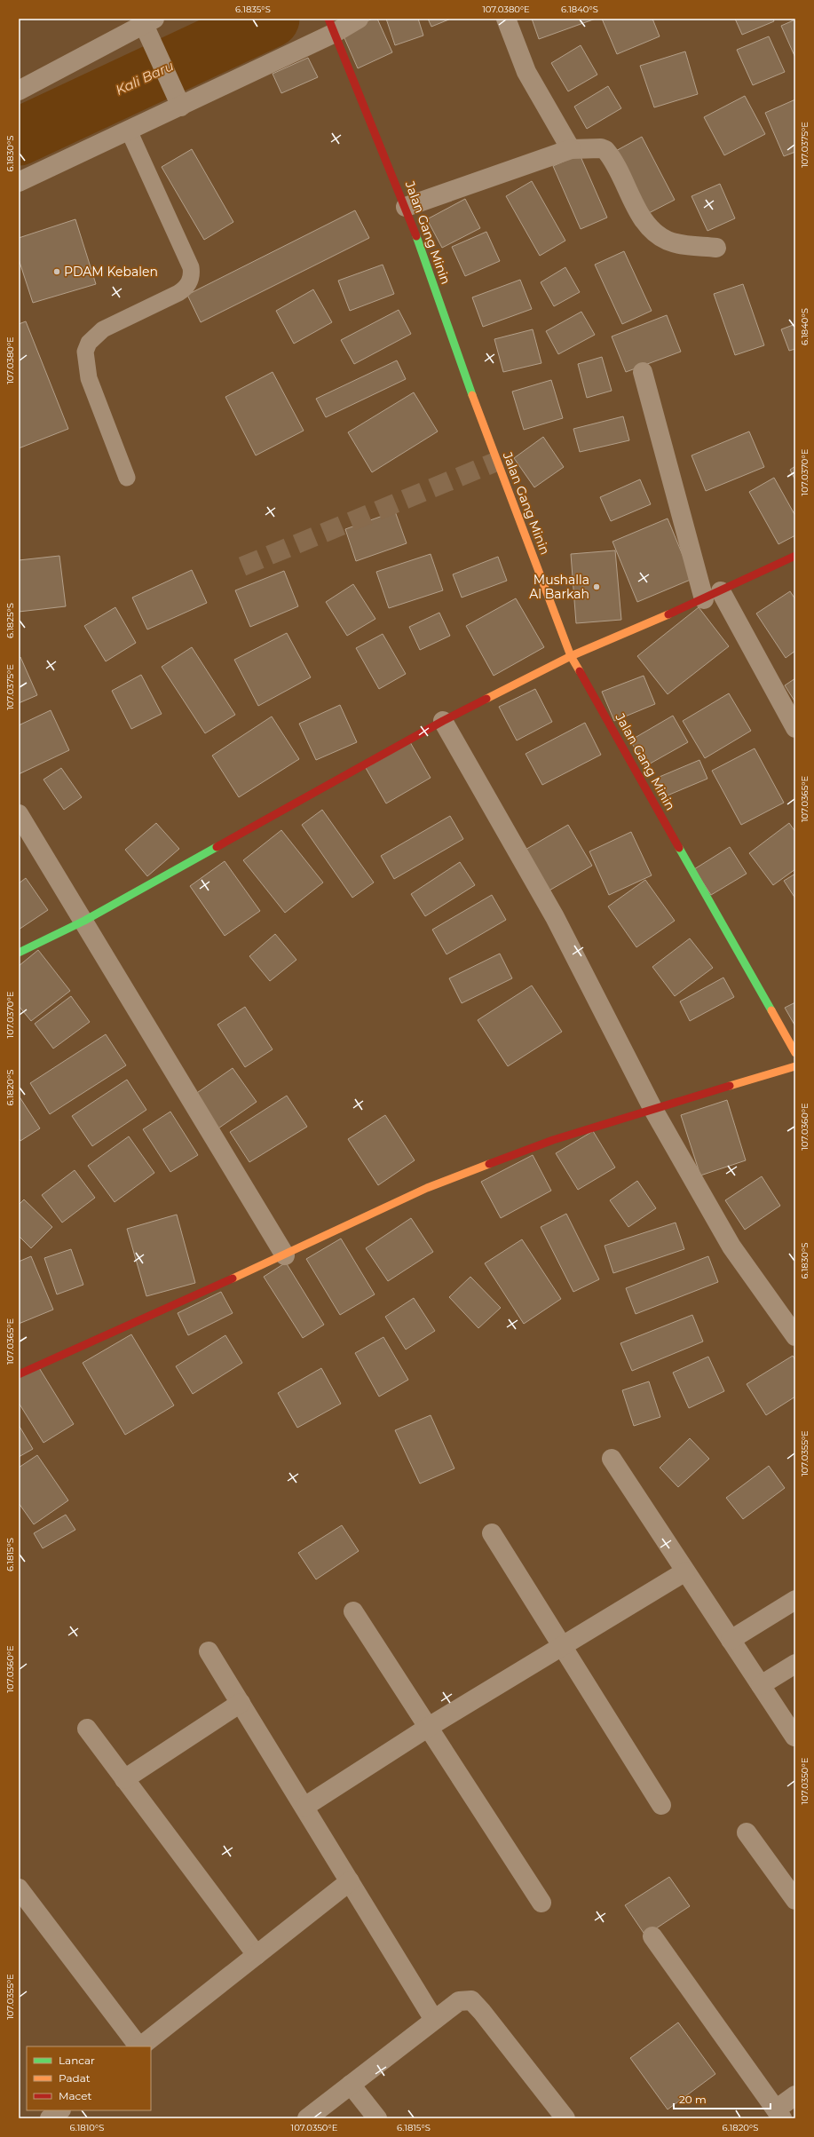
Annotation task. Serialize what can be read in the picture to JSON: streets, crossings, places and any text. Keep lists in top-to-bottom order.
{
  "streets": {
    "street": ["Jalan Gang Minin"]
  },
  "water": ["Kali Baru"],
  "places": ["PDAM Kebalen", "Mushalla Al Barkah"],
  "legend": ["Lancar", "Padat", "Macet"],
  "scale_bar": "20 m",
  "coordinates": [
    "6.1835°S",
    "107.0380°E",
    "6.1840°S",
    "107.0375°E",
    "6.1830°S",
    "107.0370°E",
    "6.1825°S",
    "107.0365°E",
    "6.1820°S",
    "107.0360°E",
    "107.0355°E",
    "6.1815°S",
    "107.0350°E",
    "6.1810°S"
  ]
}
